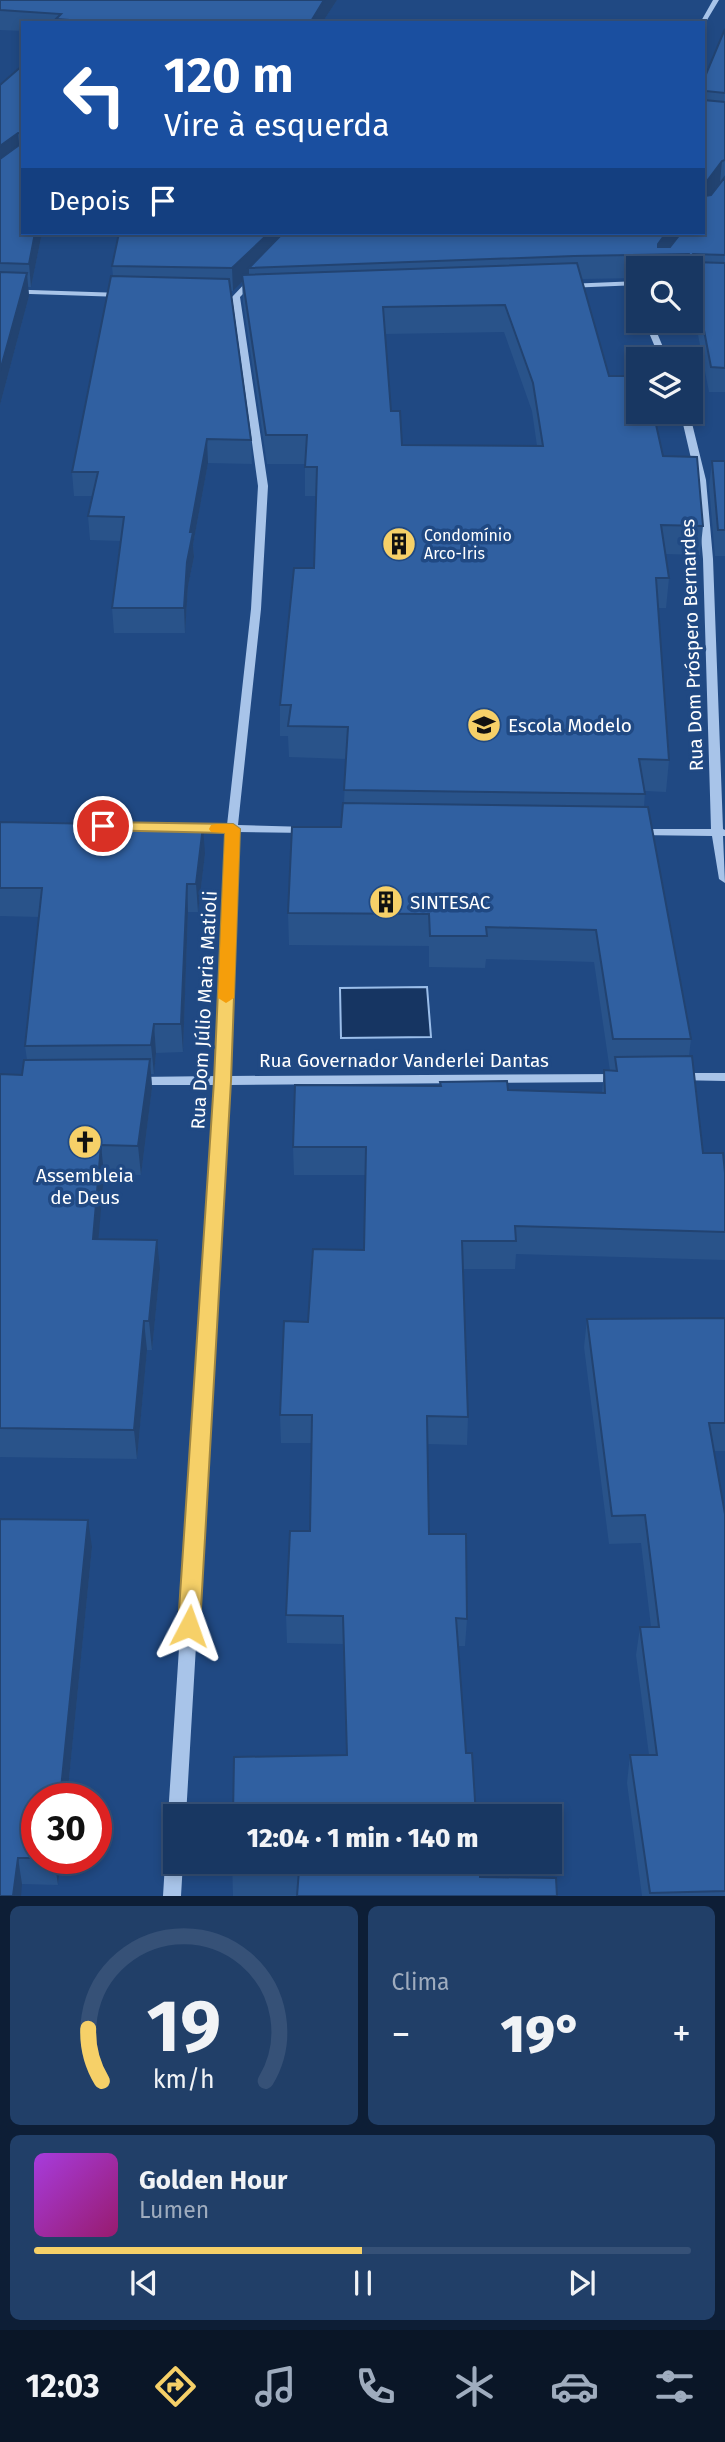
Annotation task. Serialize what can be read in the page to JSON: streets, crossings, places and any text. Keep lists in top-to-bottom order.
{
  "streets": {
    "street": ["Rua Dom Próspero Bernardes", "Rua Dom Júlio Maria Matioli", "Rua Governador Vanderlei Dantas"]
  },
  "crossings": [
    ["Rua Dom Júlio Maria Matioli", "Rua Governador Vanderlei Dantas"]
  ],
  "places": {
    "building": ["Condomínio Arco-Iris", "SINTESAC"],
    "school or university": ["Escola Modelo"],
    "church": ["Assembleia de Deus"]
  },
  "page": {
    "turn": ["120 m", "Vire à esquerda"],
    "then": "Depois",
    "limit": "30",
    "trip": "12:04 · 1 min · 140 m",
    "tile": "Clima",
    "heat": ["−", "19°", "+"],
    "song": ["Golden Hour", "Lumen"],
    "tabs": "12:03",
    "gauge": ["19", "km/h"]
  }
}
